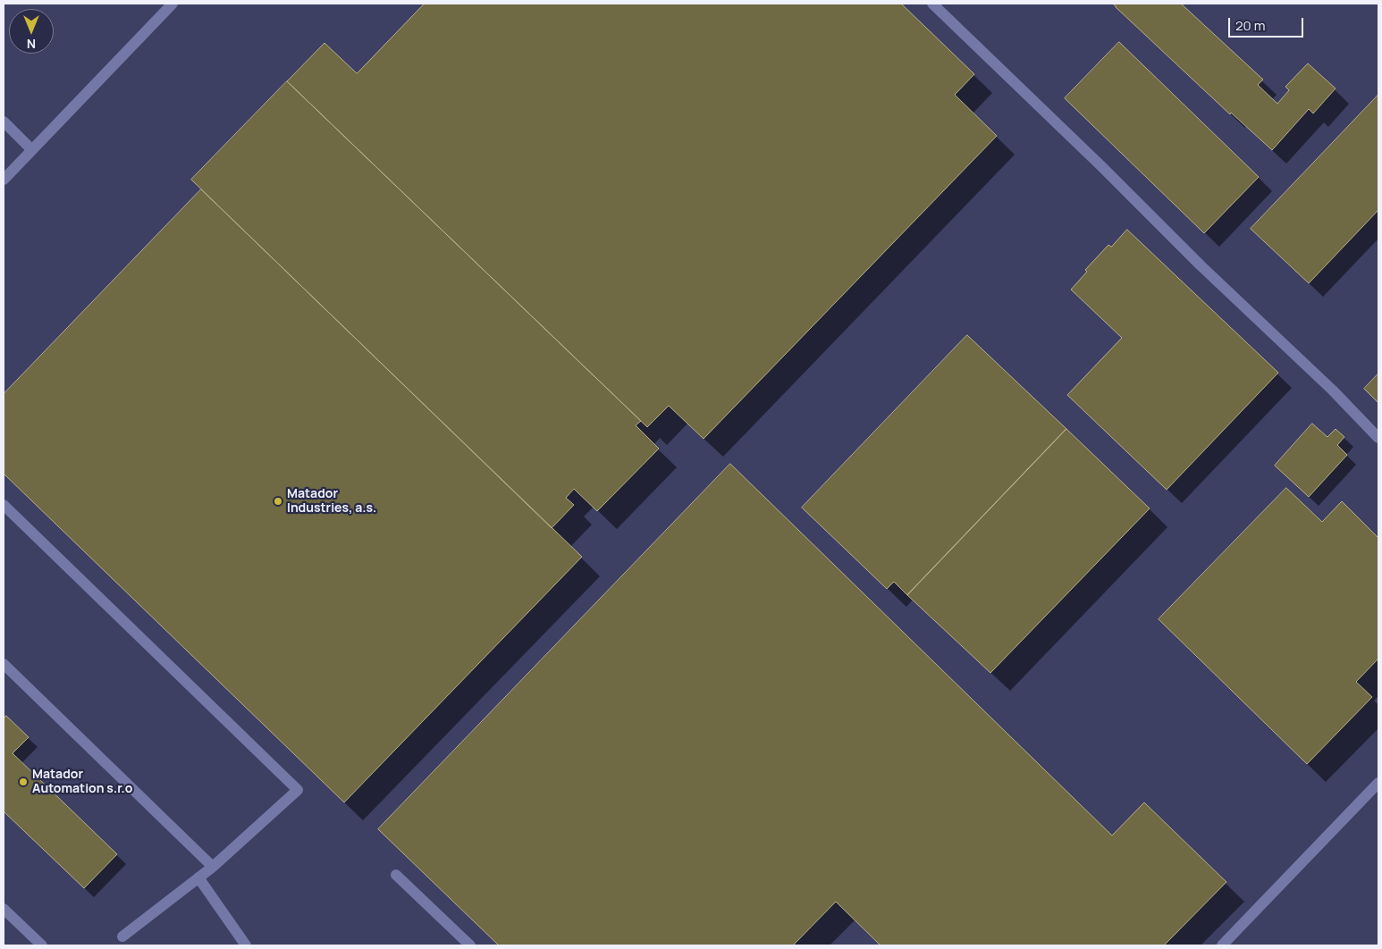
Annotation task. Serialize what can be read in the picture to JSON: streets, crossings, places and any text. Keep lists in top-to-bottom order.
{
  "places": ["Matador Industries, a.s.", "Matador Automation s.r.o"],
  "scale_bar": "20 m",
  "north": "bottom"
}
